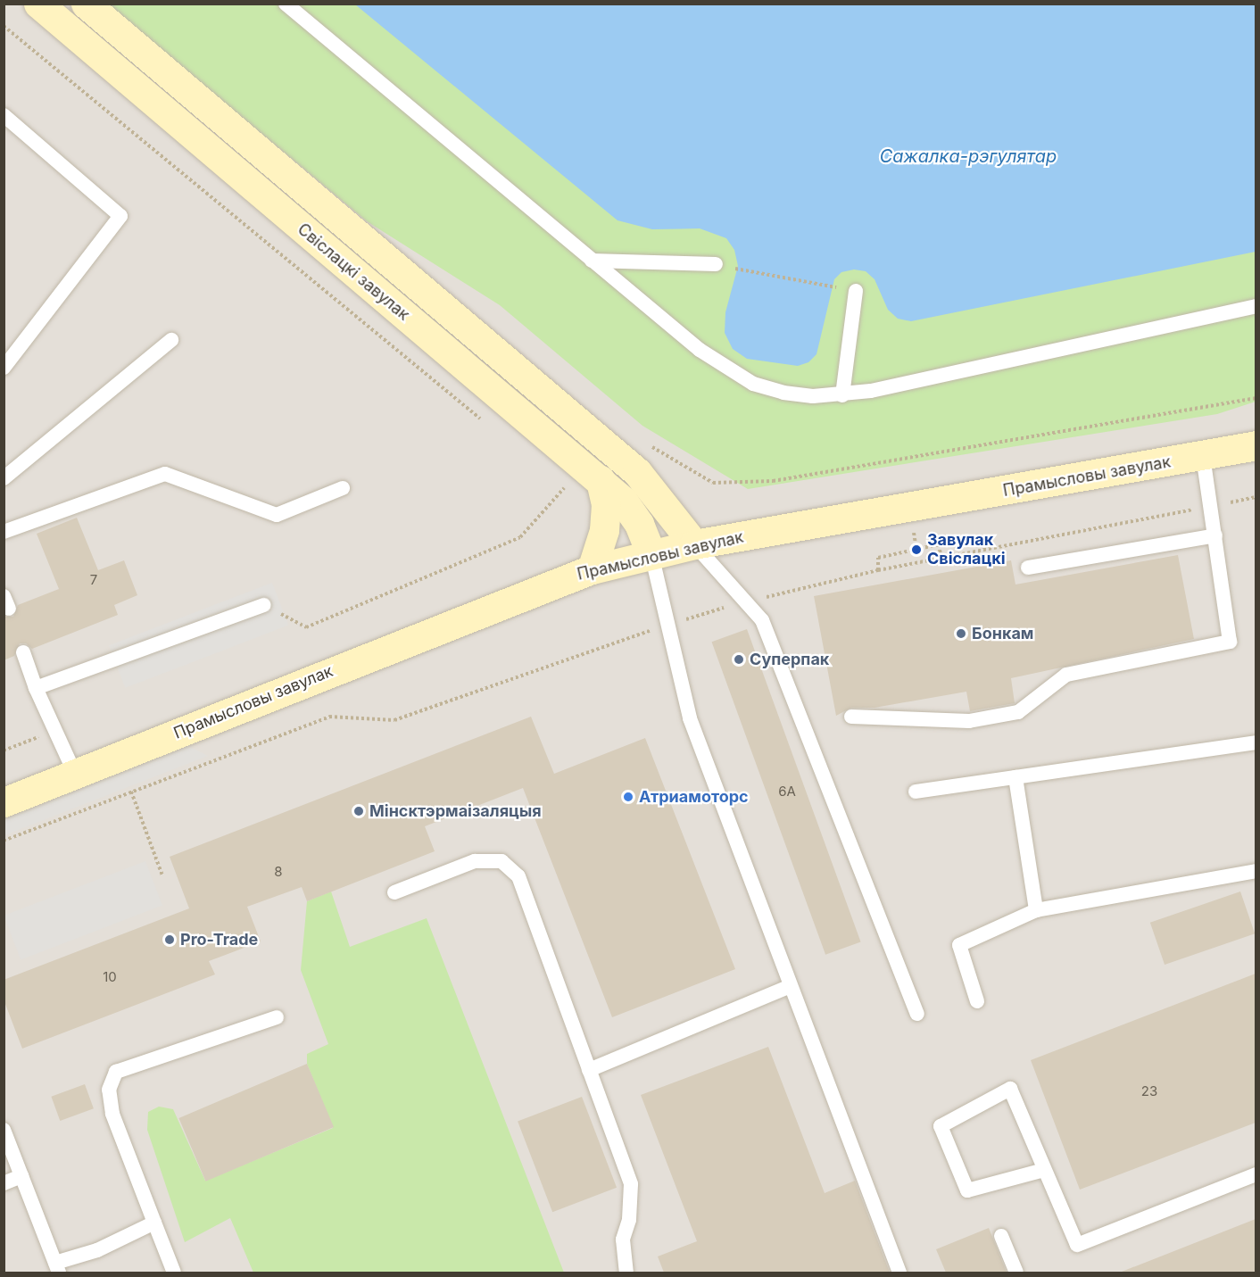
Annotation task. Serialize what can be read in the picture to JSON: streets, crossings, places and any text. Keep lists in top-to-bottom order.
{
  "streets": {
    "main road": ["Свіслацкі завулак", "Прамысловы завулак"]
  },
  "crossings": [
    ["Свіслацкі завулак", "Прамысловы завулак"]
  ],
  "water": ["Сажалка-рэгулятар"],
  "places": [
    "Завулак Свіслацкі",
    "Бонкам",
    "Суперпак",
    "Атриамоторс",
    "Мінсктэрмаізаляцыя",
    "Pro-Trade"
  ],
  "house_numbers": [
    "7",
    "6А",
    "8",
    "10",
    "23"
  ]
}
